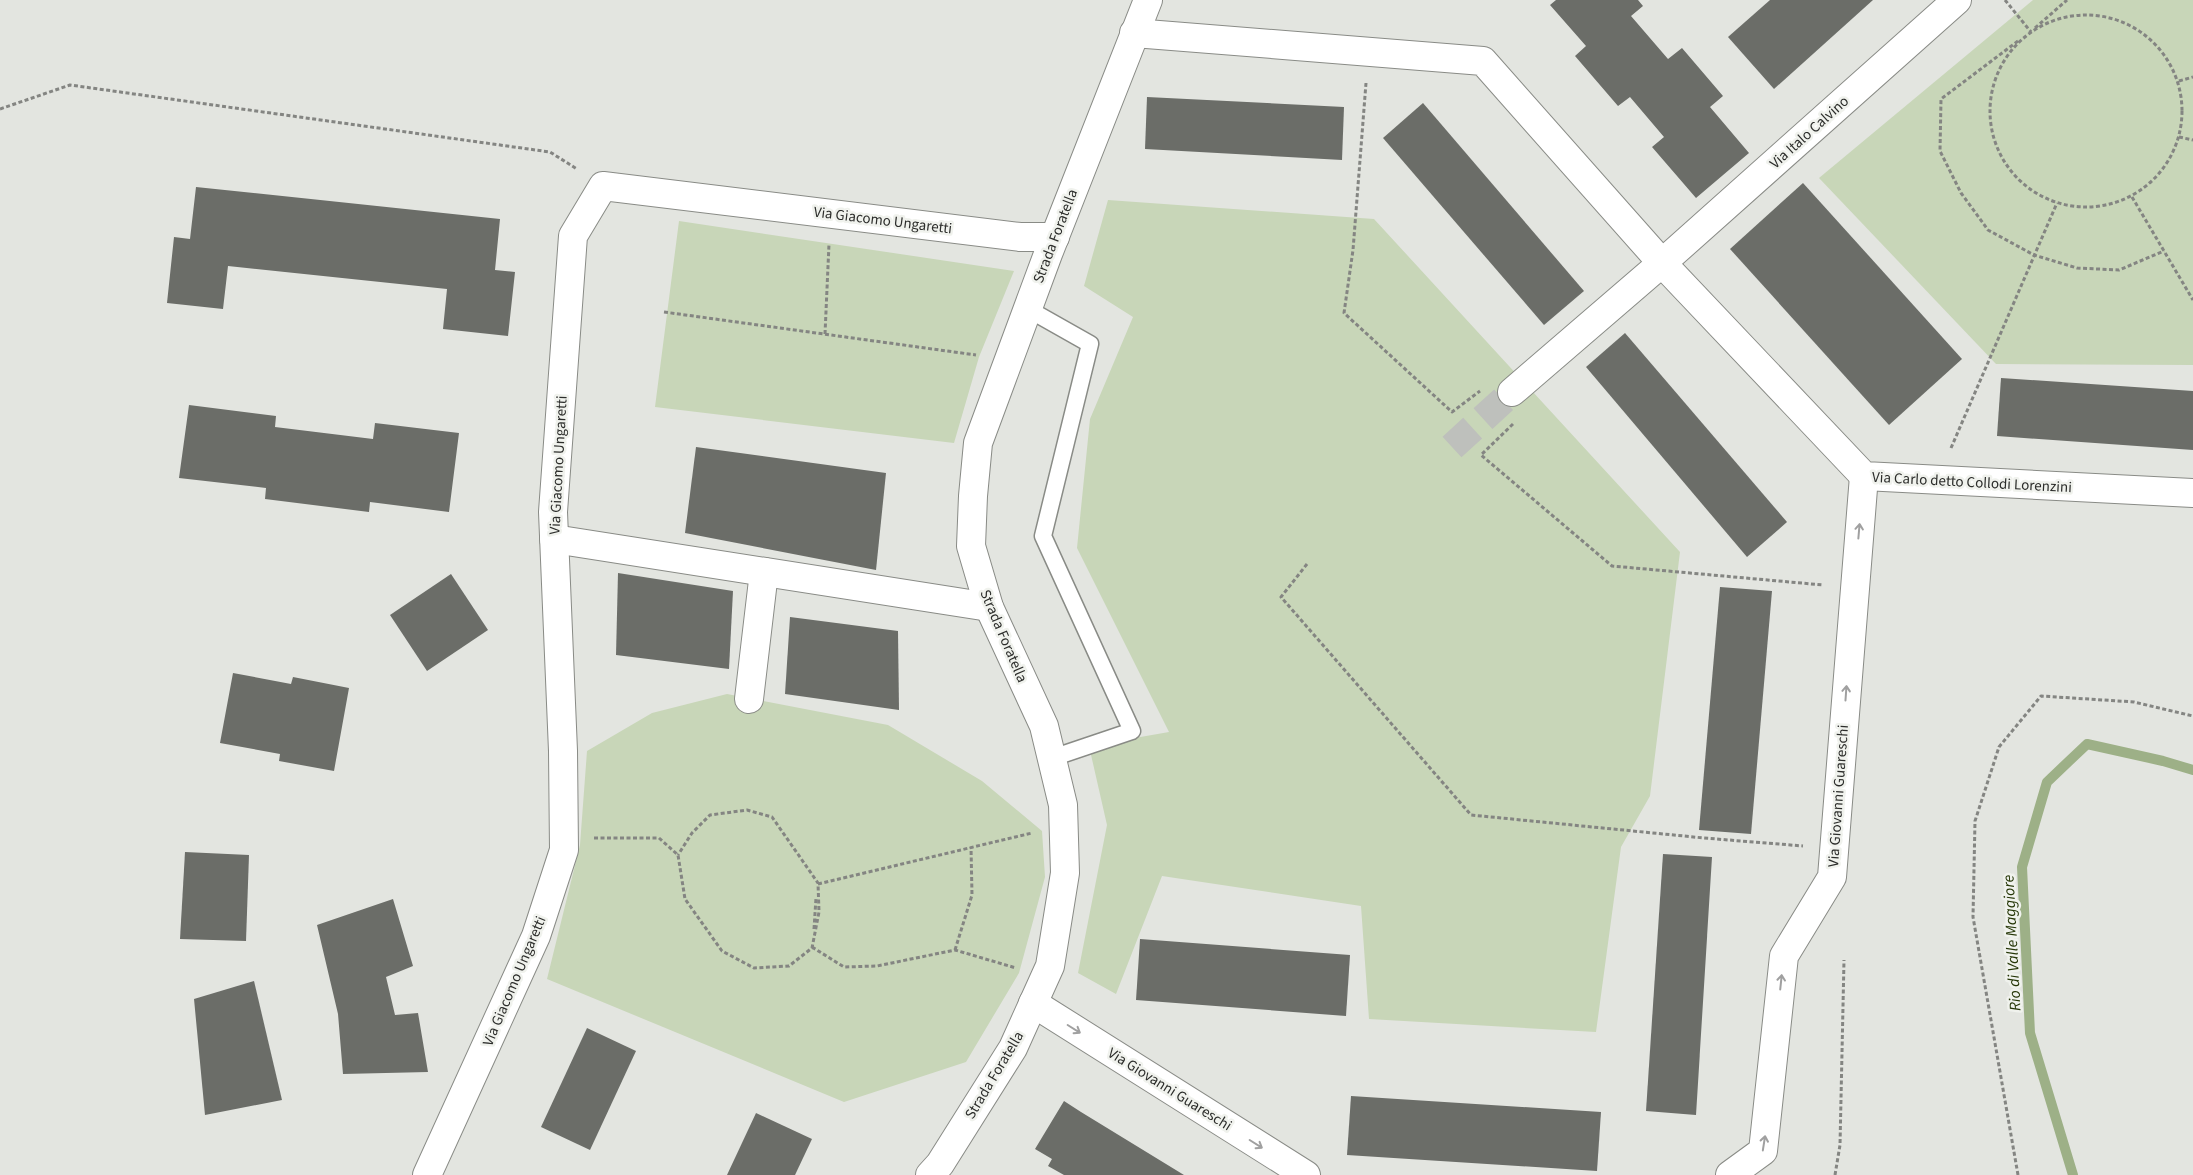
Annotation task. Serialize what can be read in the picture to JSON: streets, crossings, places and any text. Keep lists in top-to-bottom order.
{
  "streets": {
    "street": [
      "Via Italo Calvino",
      "Via Giacomo Ungaretti",
      "Strada Foratella",
      "Via Carlo detto Collodi Lorenzini",
      "Via Giovanni Guareschi"
    ]
  },
  "crossings": [
    ["Via Italo Calvino", "Via Carlo detto Collodi Lorenzini"],
    ["Via Giacomo Ungaretti", "Strada Foratella"],
    ["Strada Foratella", "Via Carlo detto Collodi Lorenzini"],
    ["Strada Foratella", "Via Giovanni Guareschi"],
    ["Via Carlo detto Collodi Lorenzini", "Via Giovanni Guareschi"]
  ],
  "water": ["Rio di Valle Maggiore"]
}
